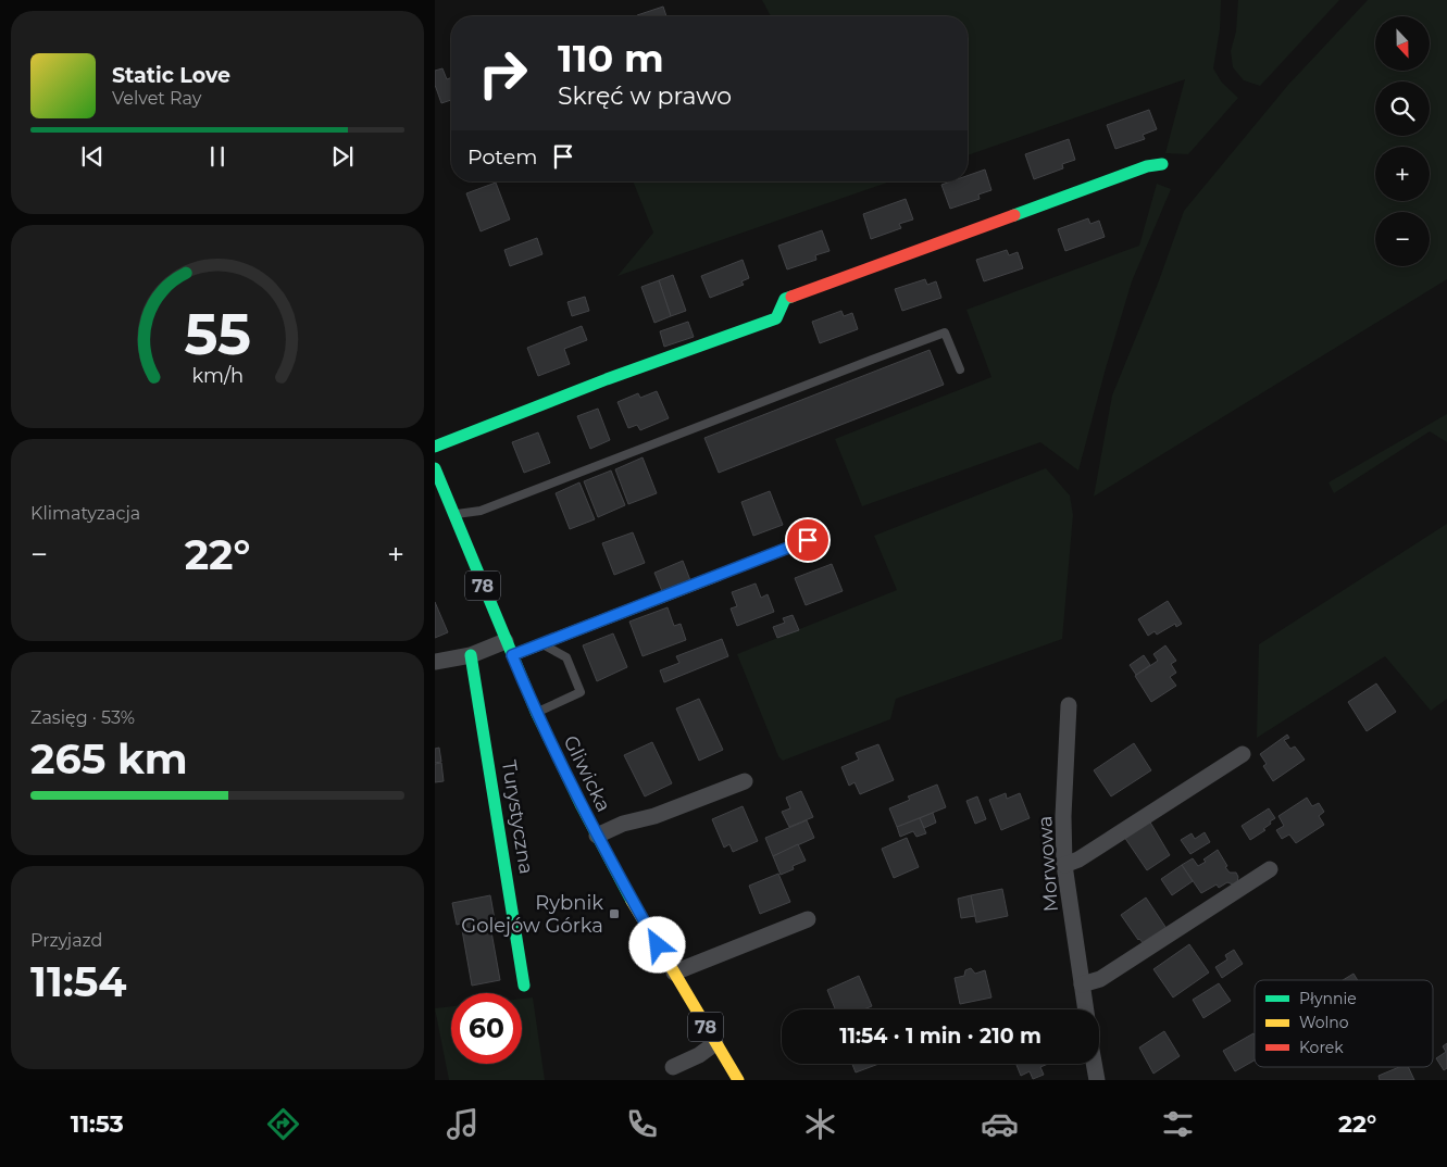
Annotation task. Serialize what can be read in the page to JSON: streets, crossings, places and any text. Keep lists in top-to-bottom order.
{
  "streets": {
    "street": [
      "78",
      "Gliwicka",
      "Turystyczna",
      "Morwowa"
    ]
  },
  "places": {
    "transit": ["Rybnik Golejów Górka"]
  },
  "legend": ["Płynnie", "Wolno", "Korek"],
  "north": "bottom",
  "page": {
    "map_buttons": ["+", "−"],
    "turn": ["110 m", "Skręć w prawo"],
    "song": ["Static Love", "Velvet Ray"],
    "then": "Potem",
    "tile": [
      "Klimatyzacja",
      ["Zasięg · 53%", "265 km"],
      ["Przyjazd", "11:54"]
    ],
    "heat": ["−", "22°", "+"],
    "limit": "60",
    "trip": "11:54 · 1 min · 210 m",
    "tabs": ["11:53", "22°"],
    "gauge": ["55", "km/h"]
  }
}
